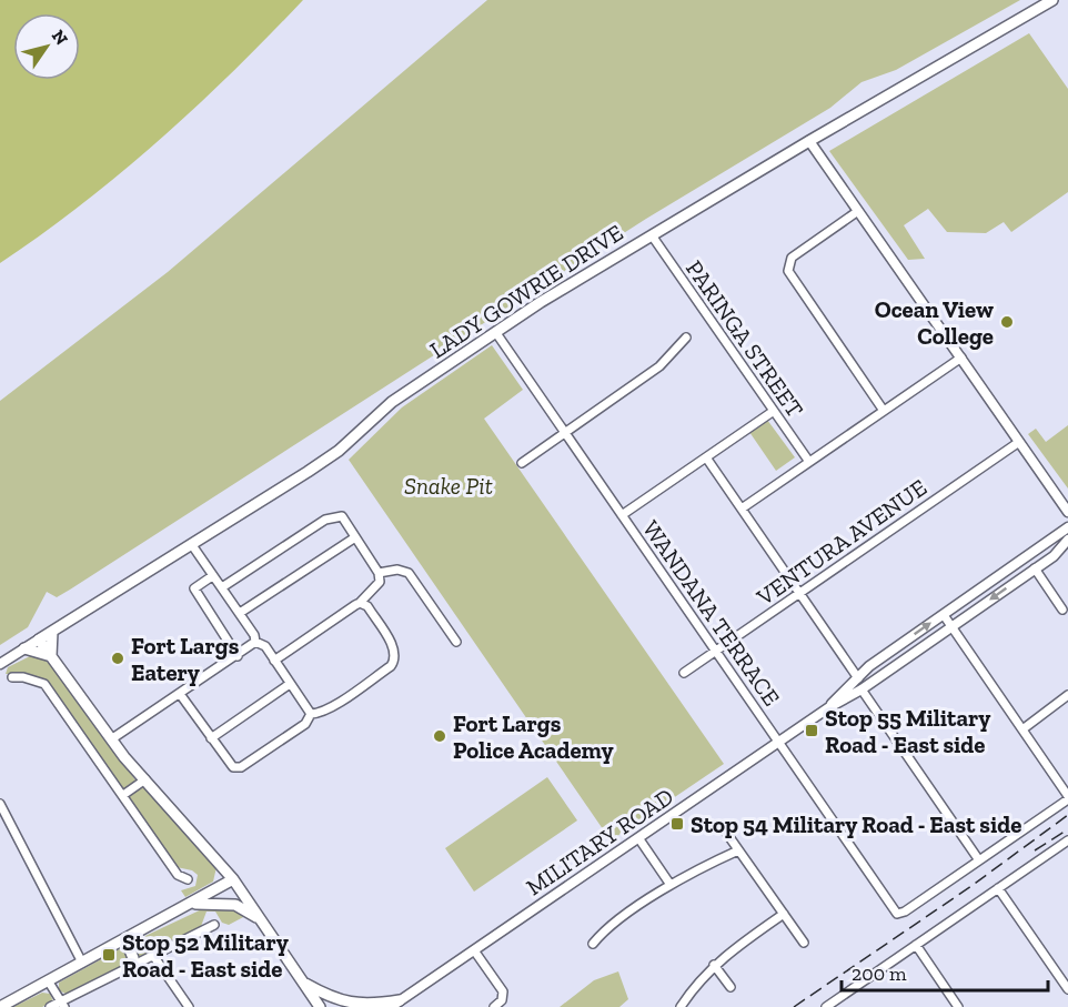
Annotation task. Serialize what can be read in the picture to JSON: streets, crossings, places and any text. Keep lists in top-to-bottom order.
{
  "streets": {
    "main road": ["LADY GOWRIE DRIVE"],
    "street": [
      "PARINGA STREET",
      "VENTURA AVENUE",
      "WANDANA TERRACE",
      "MILITARY ROAD"
    ]
  },
  "crossings": [
    ["LADY GOWRIE DRIVE", "PARINGA STREET"],
    ["LADY GOWRIE DRIVE", "WANDANA TERRACE"],
    ["VENTURA AVENUE", "WANDANA TERRACE"],
    ["WANDANA TERRACE", "MILITARY ROAD"]
  ],
  "parks": ["Snake Pit"],
  "places": {
    "other": ["Ocean View College", "Fort Largs Eatery", "Fort Largs Police Academy"],
    "transit": ["Stop 55 Military Road - East side", "Stop 54 Military Road - East side", "Stop 52 Military Road - East side"]
  },
  "scale_bar": "200 m",
  "north": "top right"
}
